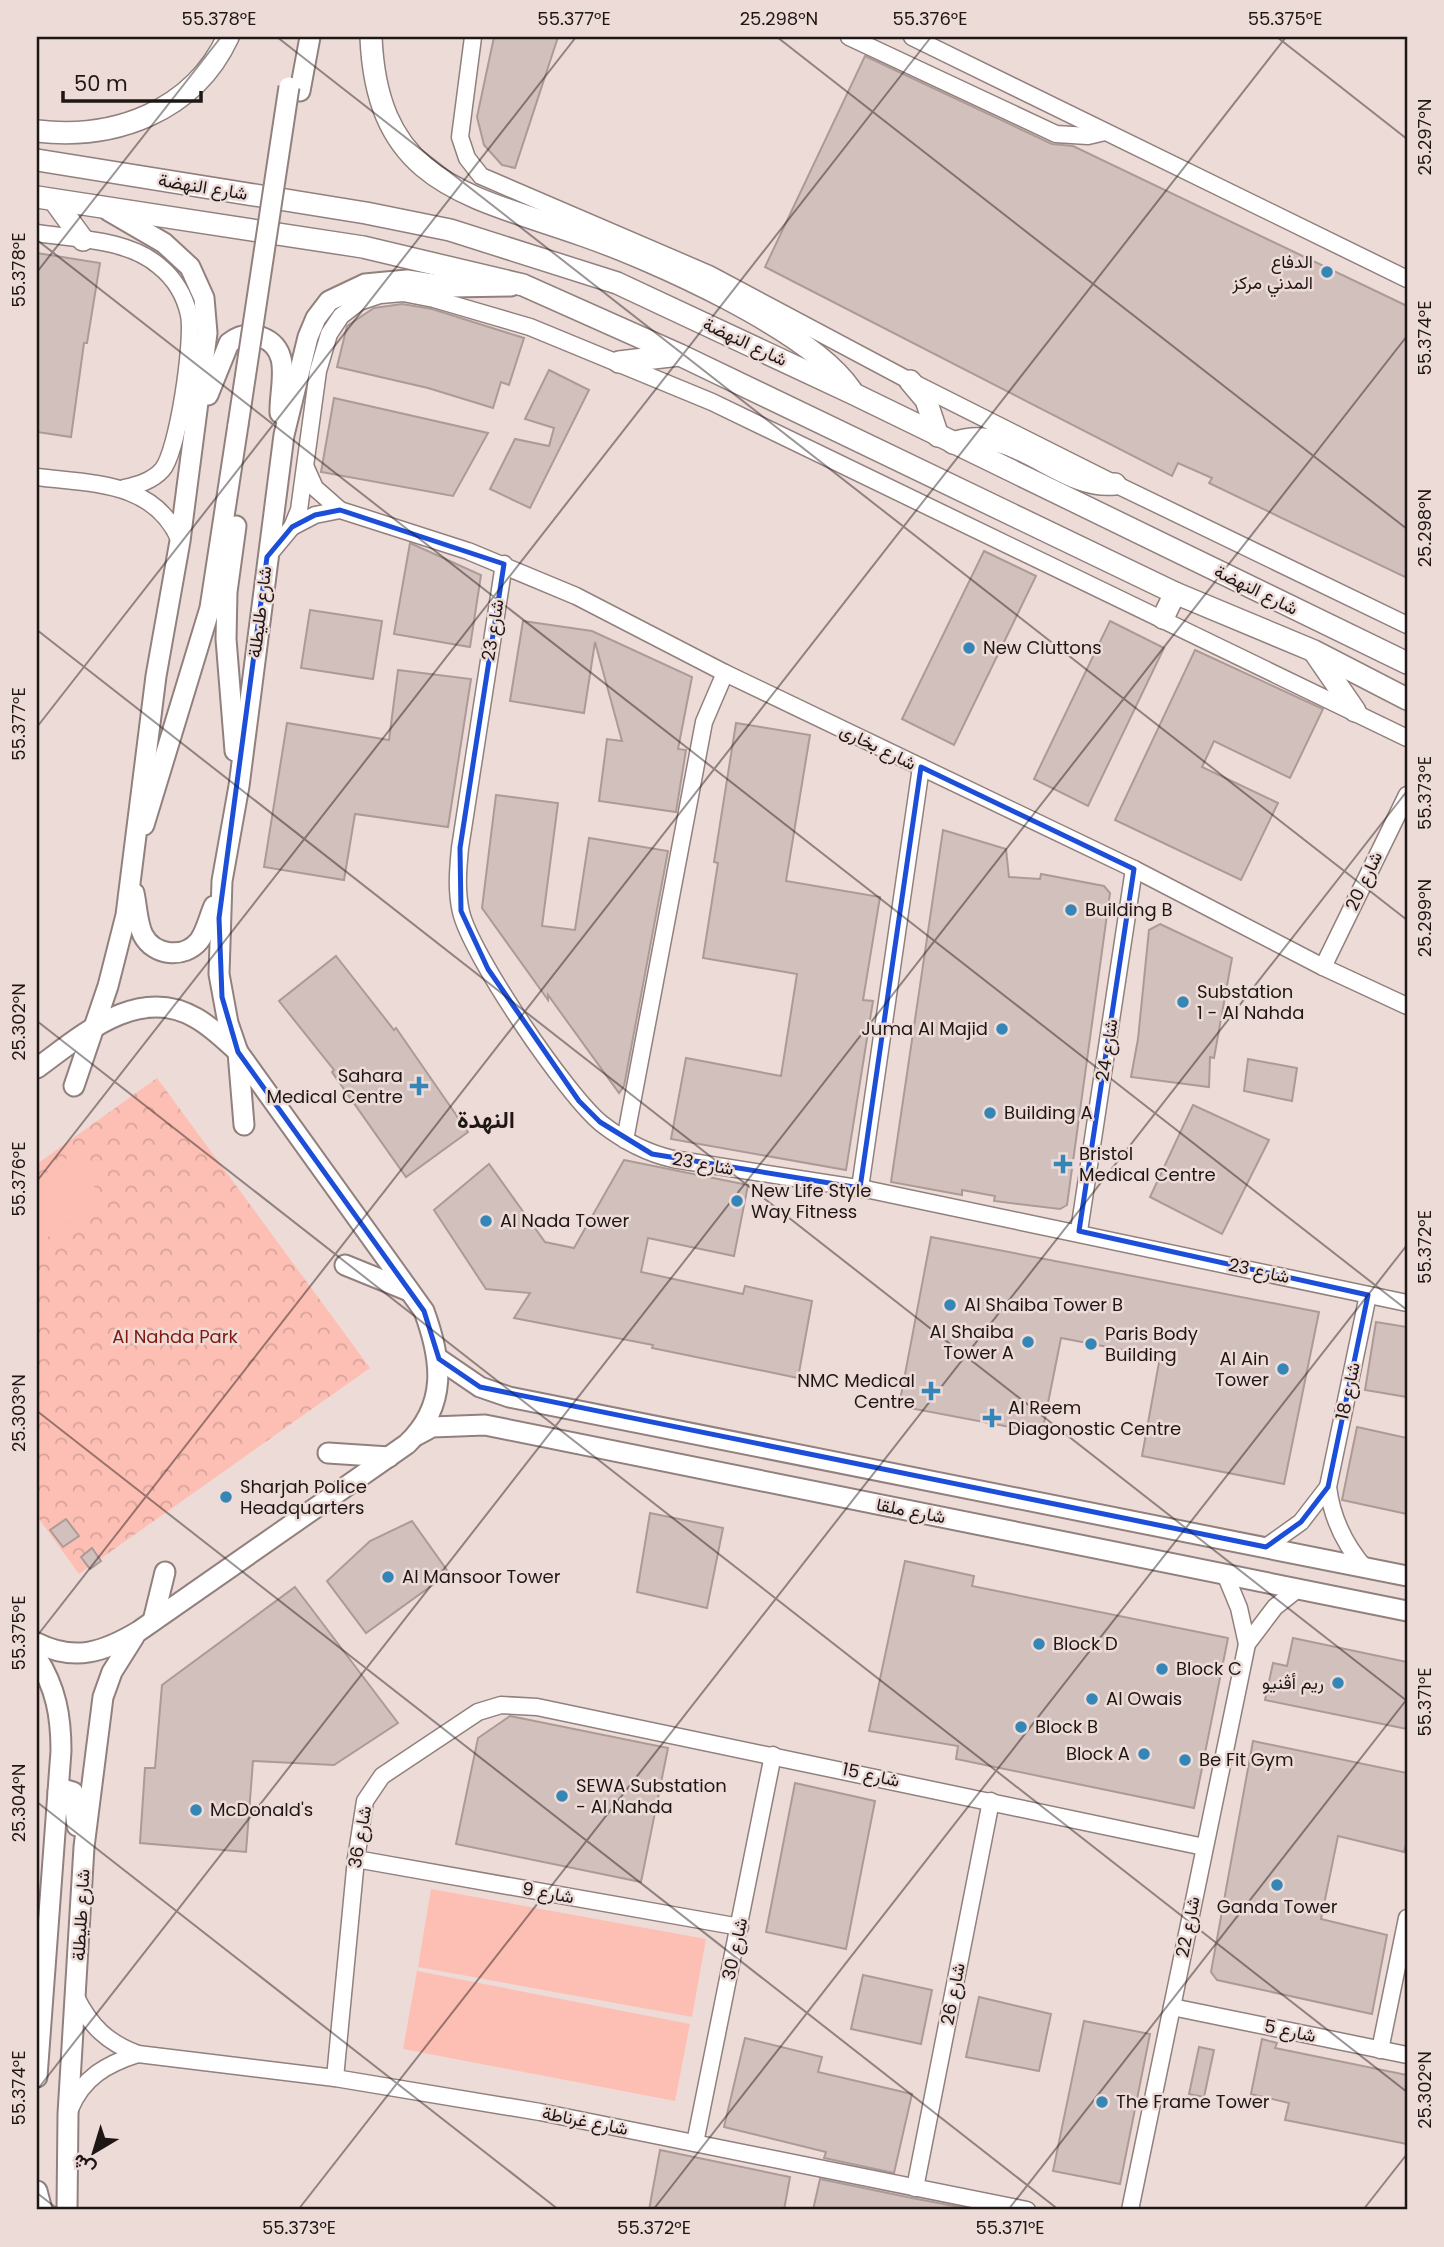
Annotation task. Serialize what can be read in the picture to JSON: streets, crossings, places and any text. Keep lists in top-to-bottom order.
{
  "streets": {
    "main road": ["شارع النهضة"],
    "street": [
      "شارع طليطلة",
      "شارع 23",
      "شارع بخارى",
      "شارع 20",
      "شارع 24",
      "شارع 18",
      "شارع ملقا",
      "شارع 15",
      "شارع 36",
      "شارع 9",
      "شارع 22",
      "شارع 30",
      "شارع 26",
      "شارع 5",
      "شارع غرناطة"
    ]
  },
  "crossings": [
    ["شارع النهضة", "شارع طليطلة"],
    ["شارع طليطلة", "شارع غرناطة"],
    ["شارع 23", "شارع بخارى"],
    ["شارع 23", "شارع 24"],
    ["شارع 23", "شارع 18"],
    ["شارع بخارى", "شارع 20"],
    ["شارع بخارى", "شارع 24"],
    ["شارع 18", "شارع ملقا"],
    ["شارع ملقا", "شارع 22"],
    ["شارع 15", "شارع 36"],
    ["شارع 15", "شارع 22"],
    ["شارع 15", "شارع 30"],
    ["شارع 15", "شارع 26"],
    ["شارع 36", "شارع 9"],
    ["شارع 36", "شارع غرناطة"],
    ["شارع 9", "شارع 30"],
    ["شارع 22", "شارع 5"],
    ["شارع 30", "شارع غرناطة"],
    ["شارع 26", "شارع غرناطة"]
  ],
  "districts": ["النهدة"],
  "parks": ["Al Nahda Park"],
  "places": {
    "other": [
      "الدفاع المدني مركز",
      "New Cluttons",
      "Building B",
      "Substation 1 - Al Nahda",
      "Juma Al Majid",
      "Building A",
      "New Life Style Way Fitness",
      "Al Nada Tower",
      "Al Shaiba Tower B",
      "Al Shaiba Tower A",
      "Paris Body Building",
      "Al Ain Tower",
      "Sharjah Police Headquarters",
      "Al Mansoor Tower",
      "Block D",
      "Block C",
      "ريم أڤنيو",
      "Al Owais",
      "Block B",
      "Block A",
      "Be Fit Gym",
      "SEWA Substation - Al Nahda",
      "McDonald's",
      "Ganda Tower",
      "The Frame Tower"
    ],
    "health": [
      "Sahara Medical Centre",
      "Bristol Medical Centre",
      "NMC Medical Centre",
      "Al Reem Diagonostic Centre"
    ]
  },
  "scale_bar": "50 m",
  "north": "bottom left",
  "coordinates": [
    "55.378°E",
    "55.377°E",
    "25.298°N",
    "55.376°E",
    "55.375°E",
    "25.297°N",
    "55.374°E",
    "55.373°E",
    "25.299°N",
    "25.302°N",
    "55.372°E",
    "25.303°N",
    "55.371°E",
    "25.304°N"
  ]
}
